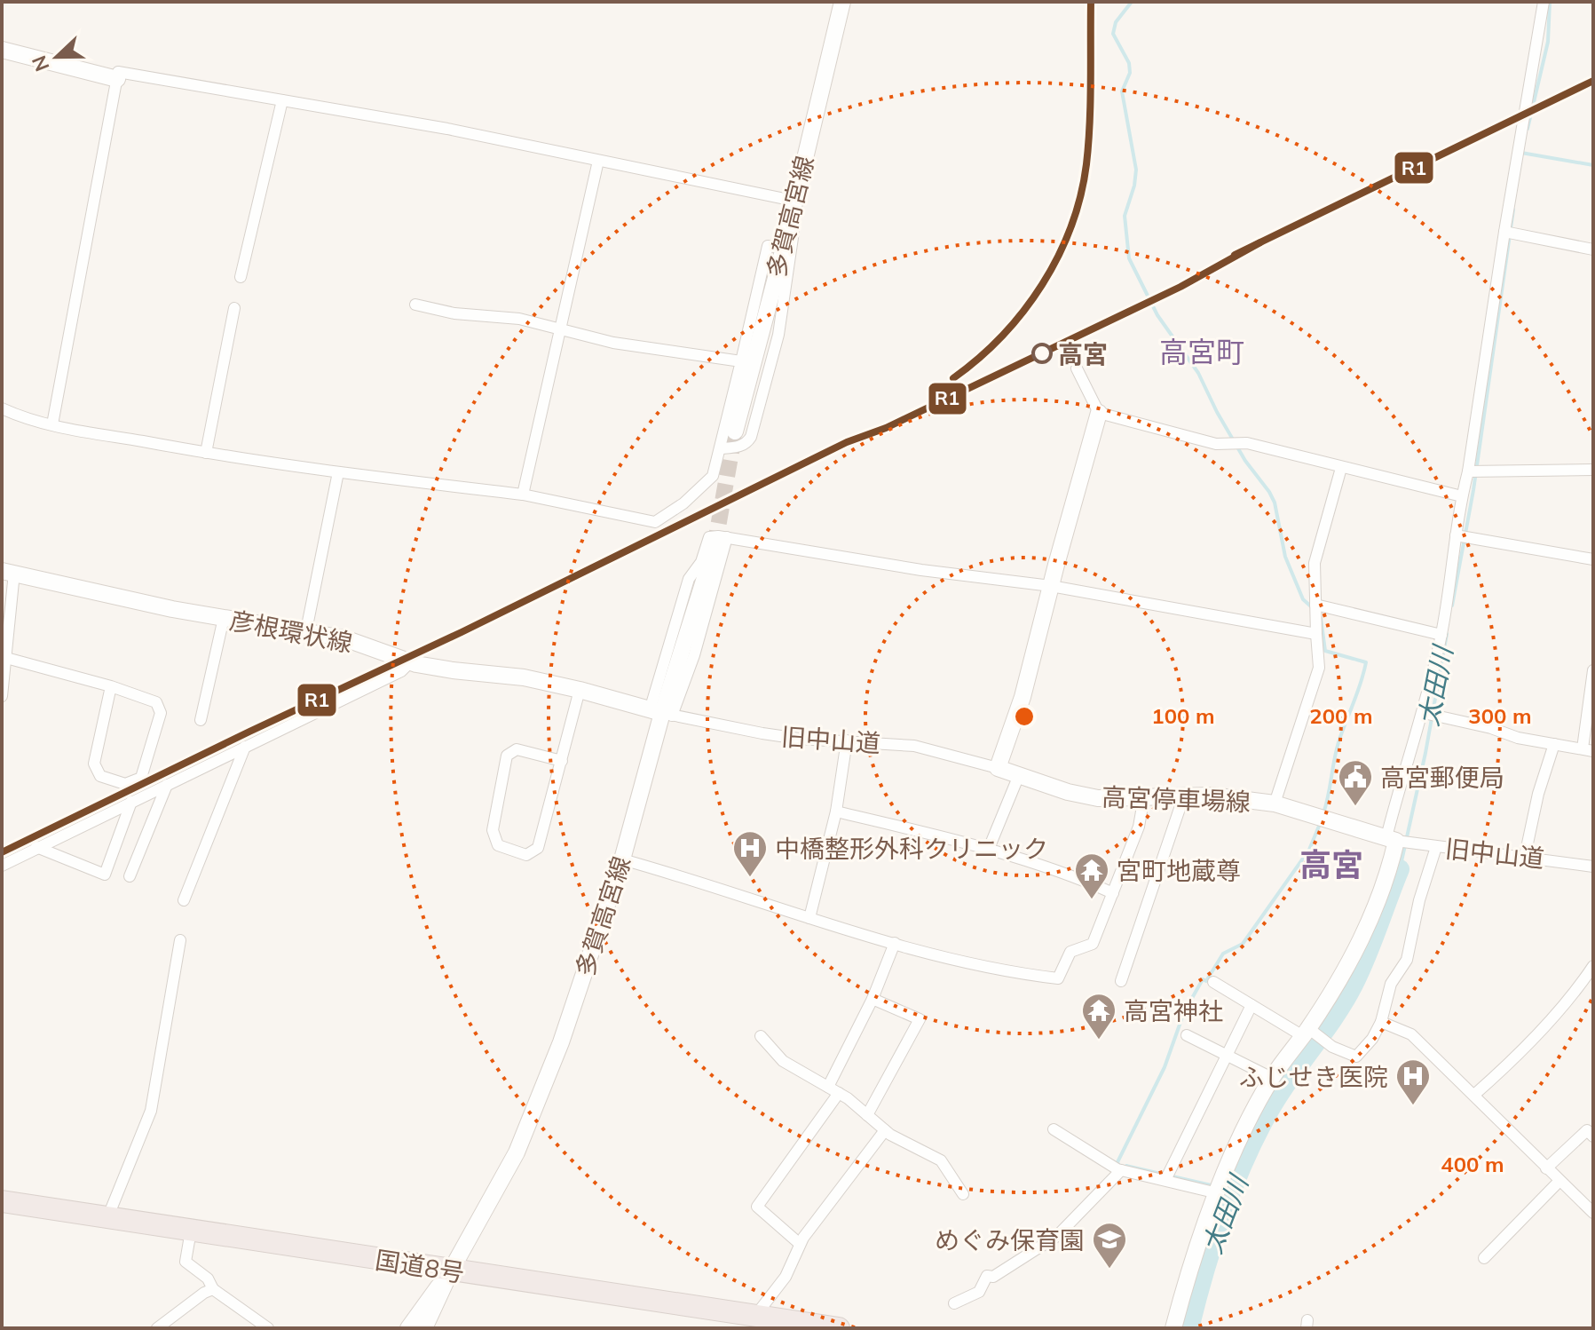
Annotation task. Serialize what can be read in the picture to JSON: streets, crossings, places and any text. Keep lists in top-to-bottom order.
{
  "streets": {
    "highway": ["国道8号"],
    "main road": ["多賀高宮線", "彦根環状線", "高宮停車場線"],
    "street": ["旧中山道"]
  },
  "crossings": [
    ["多賀高宮線", "彦根環状線"],
    ["多賀高宮線", "旧中山道"],
    ["多賀高宮線", "国道8号"],
    ["彦根環状線", "旧中山道"],
    ["旧中山道", "高宮停車場線"]
  ],
  "districts": ["高宮町", "高宮"],
  "water": ["太田川"],
  "places": {
    "other": ["高宮"],
    "public building": ["高宮郵便局"],
    "hospital": ["中橋整形外科クリニック", "ふじせき医院"],
    "temple": ["宮町地蔵尊", "高宮神社"],
    "school or university": ["めぐみ保育園"]
  },
  "lines": ["transit line R1"],
  "north": "left",
  "rings": [
    "100 m",
    "200 m",
    "300 m",
    "400 m"
  ]
}
